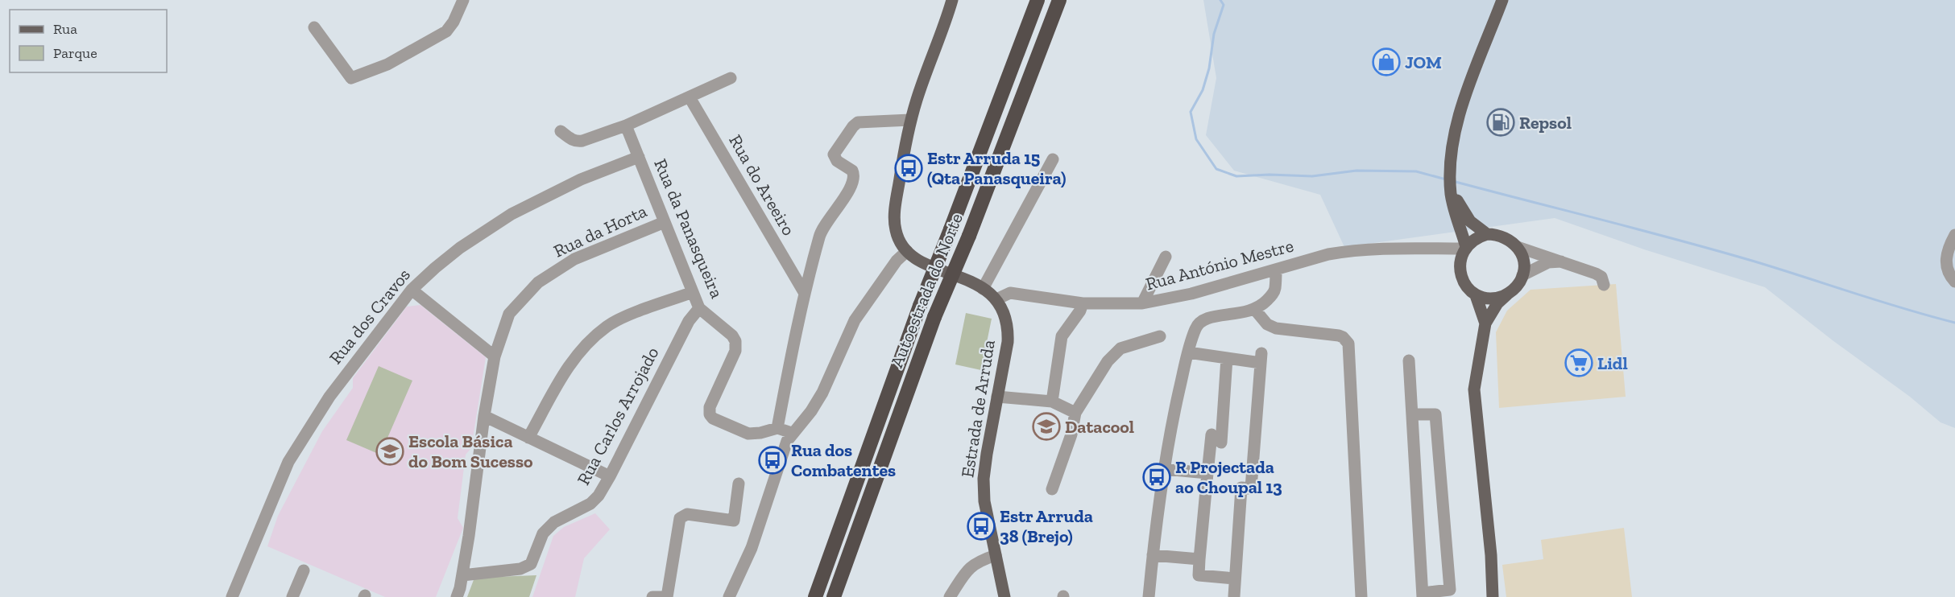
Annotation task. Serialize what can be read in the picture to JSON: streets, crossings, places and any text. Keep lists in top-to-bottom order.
{
  "streets": {
    "highway": ["Autoestrada do Norte"],
    "main road": ["Estrada de Arruda"],
    "street": [
      "Rua do Areeiro",
      "Rua da Panasqueira",
      "Rua da Horta",
      "Rua António Mestre",
      "Rua dos Cravos",
      "Rua Carlos Arrojado"
    ]
  },
  "crossings": [
    ["Rua da Panasqueira", "Rua da Horta"],
    ["Rua da Panasqueira", "Rua dos Cravos"],
    ["Rua da Panasqueira", "Rua Carlos Arrojado"],
    ["Rua da Horta", "Rua Carlos Arrojado"],
    ["Rua António Mestre", "Estrada de Arruda"]
  ],
  "places": {
    "shop": ["JOM"],
    "fuel station": ["Repsol"],
    "bus stop": [
      "Estr Arruda 15 (Qta Panasqueira)",
      "Rua dos Combatentes",
      "R Projectada ao Choupal 13",
      "Estr Arruda 38 (Brejo)"
    ],
    "supermarket": ["Lidl"],
    "school or university": ["Datacool", "Escola Básica do Bom Sucesso"]
  },
  "legend": ["Rua", "Parque"]
}
